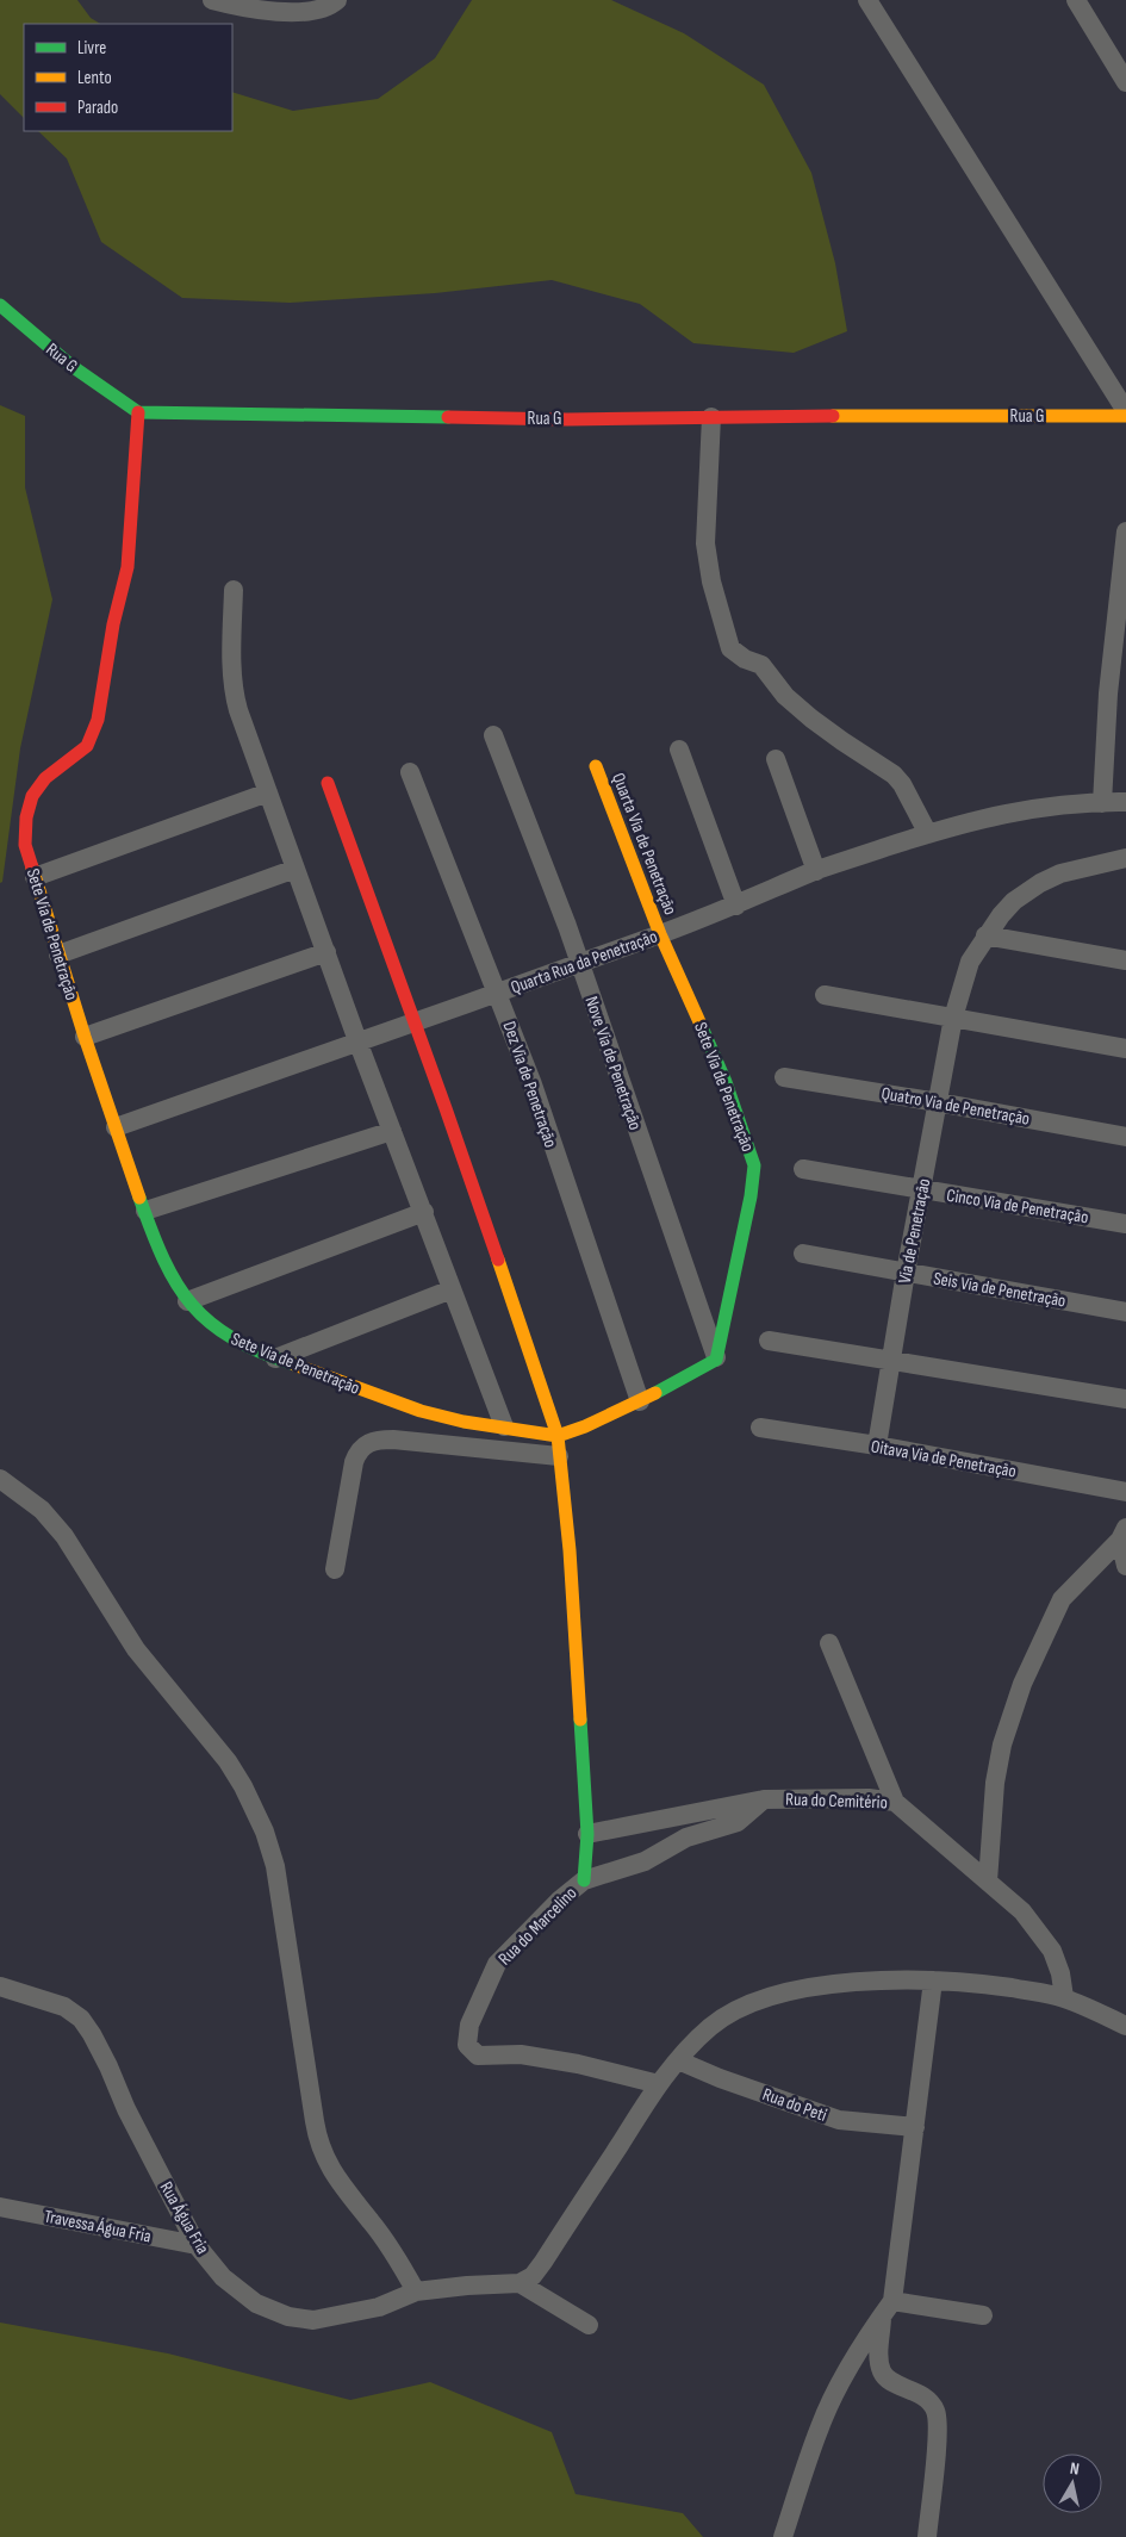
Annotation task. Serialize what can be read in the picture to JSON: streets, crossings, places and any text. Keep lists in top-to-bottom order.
{
  "streets": {
    "street": [
      "Rua G",
      "Quarta Via de Penetração",
      "Sete Via de Penetração",
      "Quarta Rua da Penetração",
      "Nove Via de Penetração",
      "Dez Via de Penetração",
      "Quatro Via de Penetração",
      "Cinco Via de Penetração",
      "Via de Penetração",
      "Seis Via de Penetração",
      "Oitava Via de Penetração",
      "Rua do Cemitério",
      "Rua do Marcelino",
      "Rua do Peti",
      "Rua Água Fria",
      "Travessa Água Fria"
    ]
  },
  "crossings": [
    ["Rua G", "Sete Via de Penetração"],
    ["Quarta Via de Penetração", "Sete Via de Penetração"],
    ["Quarta Via de Penetração", "Quarta Rua da Penetração"],
    ["Sete Via de Penetração", "Quarta Rua da Penetração"],
    ["Sete Via de Penetração", "Nove Via de Penetração"],
    ["Quarta Rua da Penetração", "Nove Via de Penetração"],
    ["Quarta Rua da Penetração", "Dez Via de Penetração"],
    ["Quatro Via de Penetração", "Via de Penetração"],
    ["Cinco Via de Penetração", "Via de Penetração"],
    ["Via de Penetração", "Seis Via de Penetração"],
    ["Via de Penetração", "Oitava Via de Penetração"],
    ["Rua do Cemitério", "Rua do Marcelino"],
    ["Rua Água Fria", "Travessa Água Fria"]
  ],
  "legend": ["Livre", "Lento", "Parado"],
  "north": "top"
}
